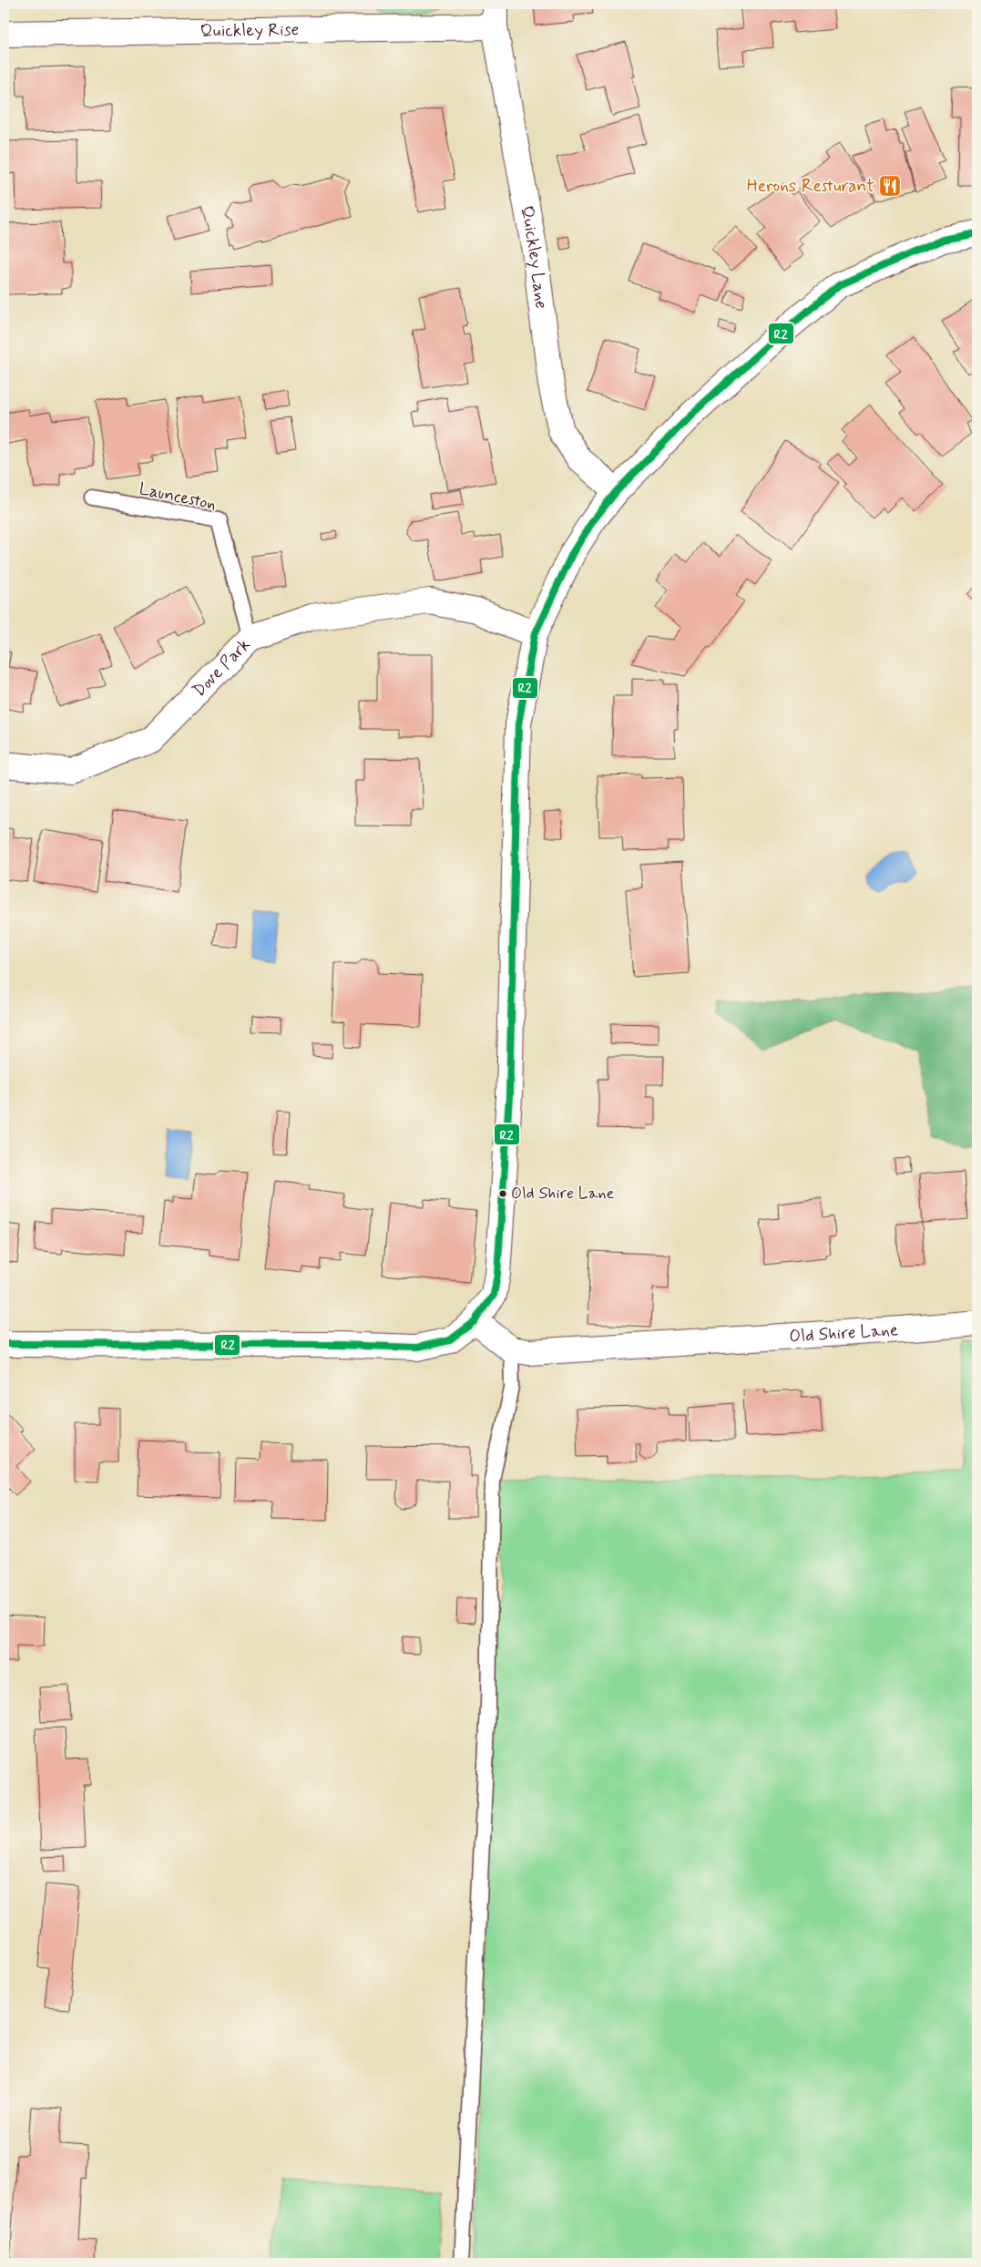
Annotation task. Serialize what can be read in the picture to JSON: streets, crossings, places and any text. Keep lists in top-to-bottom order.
{
  "streets": {
    "street": [
      "Quickley Rise",
      "Quickley Lane",
      "Dove Park",
      "Old Shire Lane"
    ],
    "lane": ["Launceston"]
  },
  "crossings": [
    ["Quickley Rise", "Quickley Lane"],
    ["Launceston", "Dove Park"]
  ],
  "places": {
    "restaurant": ["Herons Resturant"],
    "other": ["Old Shire Lane"]
  },
  "lines": ["transit line R2"]
}
